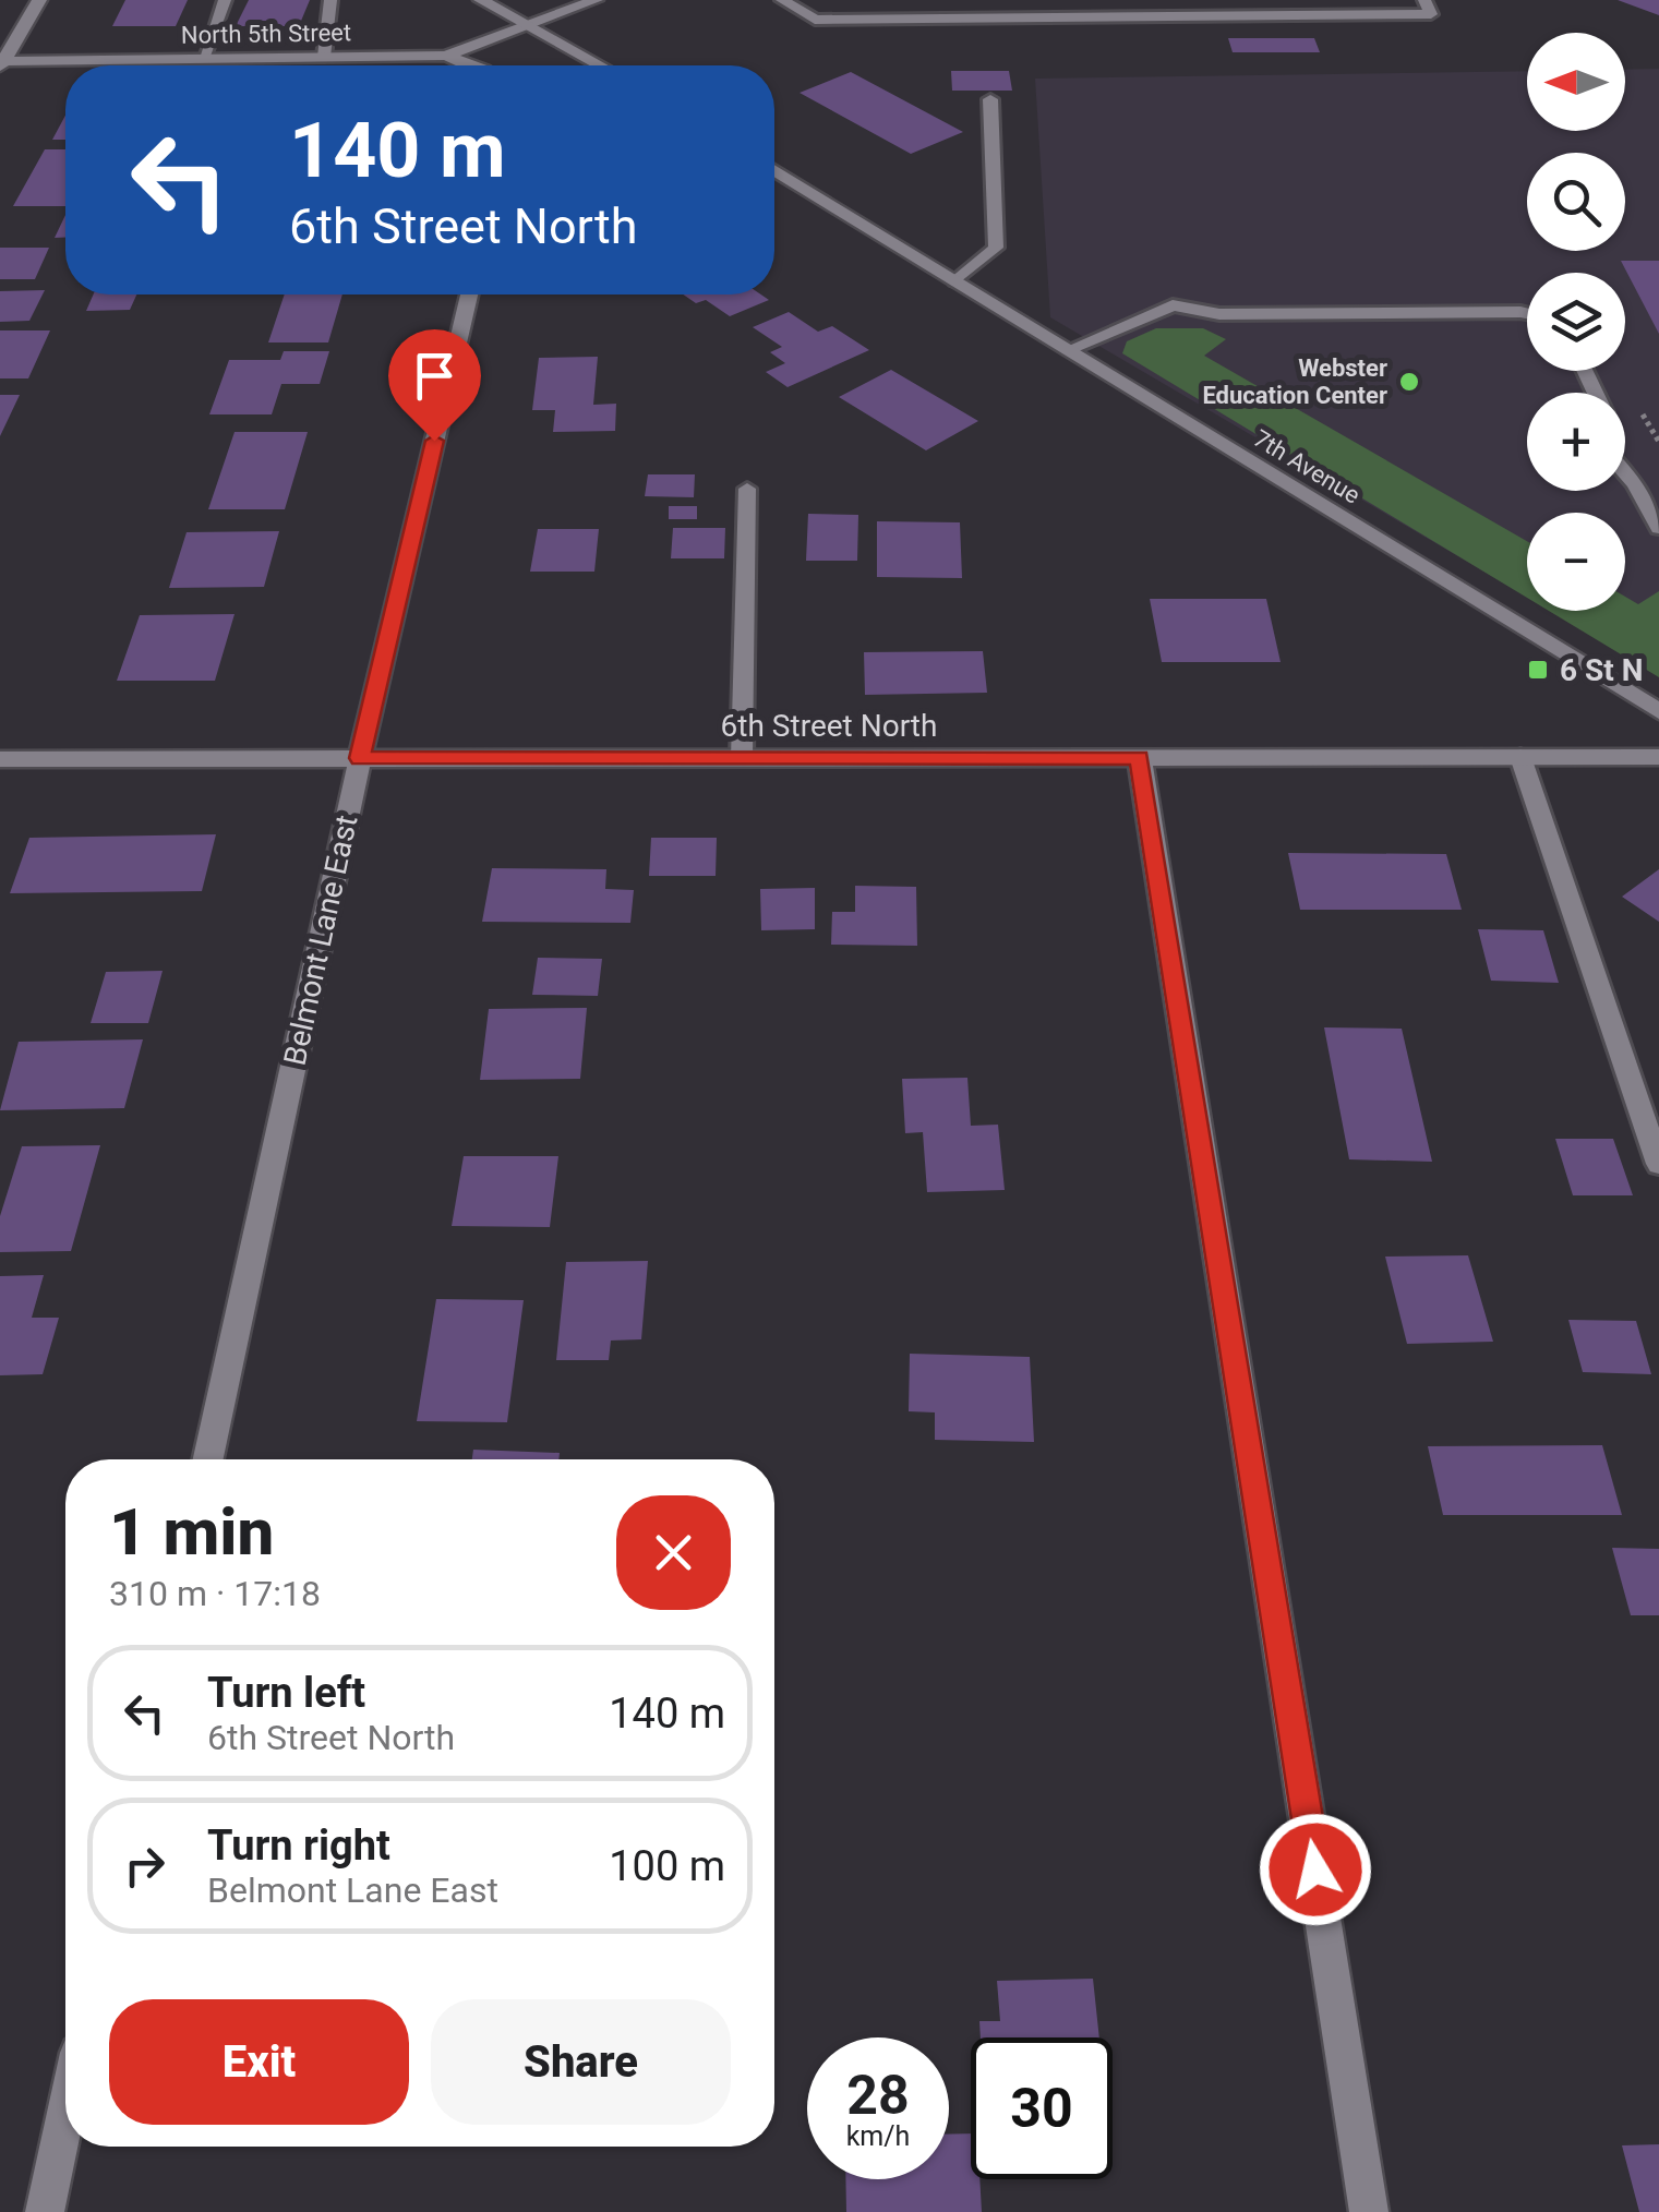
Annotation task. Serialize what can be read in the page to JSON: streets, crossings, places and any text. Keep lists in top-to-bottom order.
{
  "streets": {
    "street": [
      "North 5th Street",
      "7th Avenue",
      "6th Street North",
      "Belmont Lane East"
    ]
  },
  "crossings": [
    ["6th Street North", "Belmont Lane East"]
  ],
  "places": {
    "other": ["Webster Education Center"],
    "transit": ["6 St N"]
  },
  "north": "left",
  "page": {
    "map_buttons": ["+", "−"],
    "turn": ["140 m", "6th Street North"],
    "heading": ["1 min", "310 m · 17:18"],
    "list": [
      {
        "name": "Turn left",
        "note": "6th Street North",
        "value": "140 m"
      },
      {
        "name": "Turn right",
        "note": "Belmont Lane East",
        "value": "100 m"
      }
    ],
    "buttons": ["Exit", "Share"],
    "speed": "28 km/h",
    "limit": "30"
  }
}
